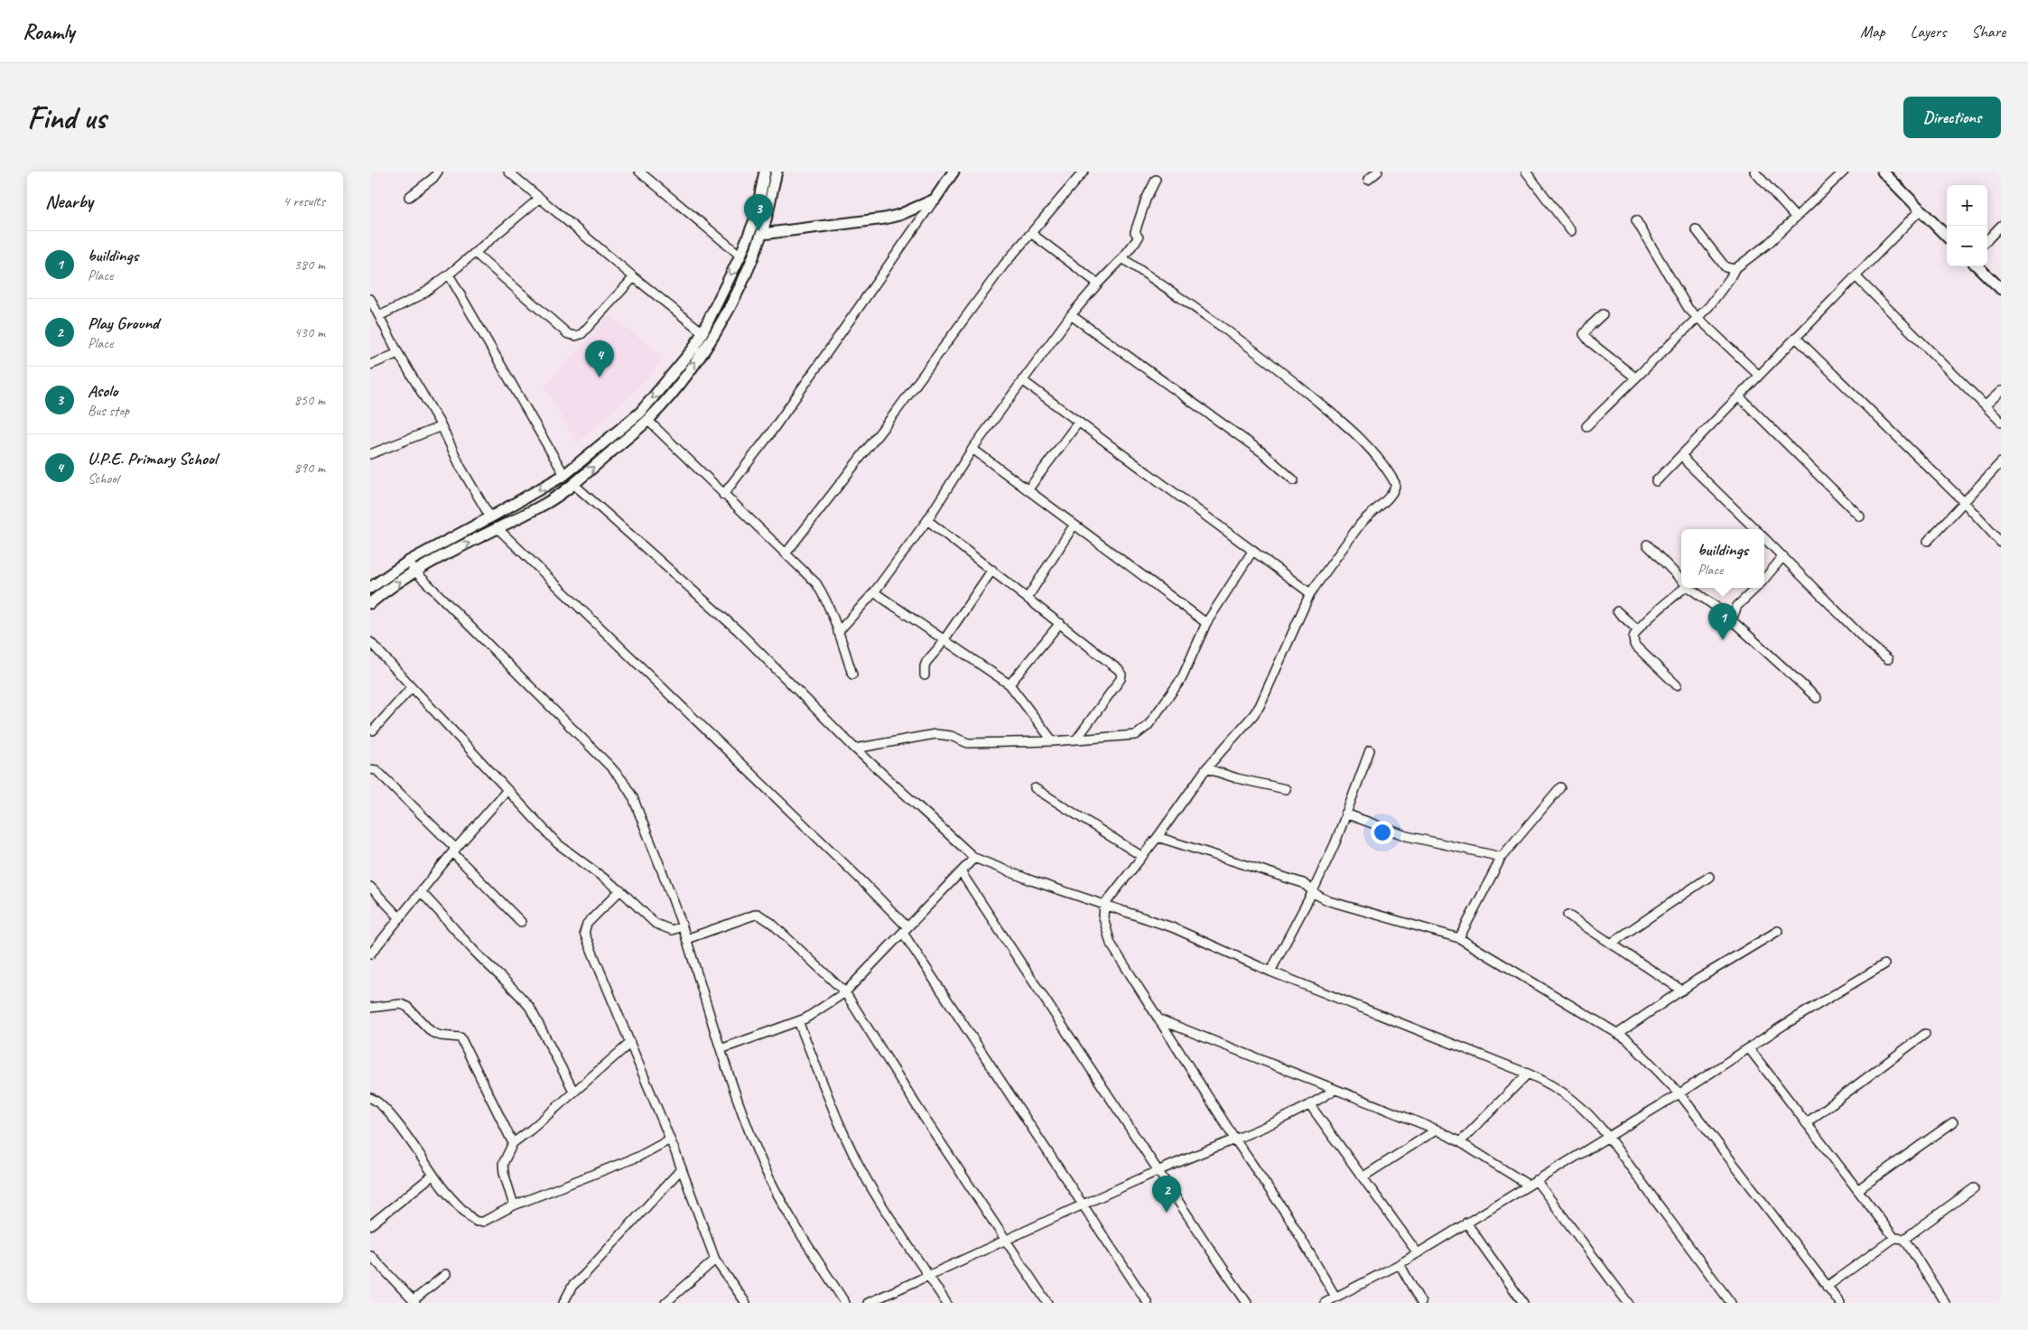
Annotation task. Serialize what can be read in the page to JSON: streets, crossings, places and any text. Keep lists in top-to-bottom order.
{
  "page": {
    "header": "Roamly",
    "nav": ["Map", "Layers", "Share"],
    "buttons": "Directions",
    "title": "Find us",
    "heading": ["Nearby", "4 results"],
    "map_buttons": ["+", "−"],
    "pins": [
      "3",
      "4",
      "1",
      "2"
    ],
    "list": [
      {
        "mark": "1",
        "name": "buildings",
        "note": "Place",
        "value": "380 m"
      },
      {
        "mark": "2",
        "name": "Play Ground",
        "note": "Place",
        "value": "430 m"
      },
      {
        "mark": "3",
        "name": "Asolo",
        "note": "Bus stop",
        "value": "850 m"
      },
      {
        "mark": "4",
        "name": "U.P.E. Primary School",
        "note": "School",
        "value": "890 m"
      }
    ],
    "popup": ["buildings", "Place"]
  }
}
